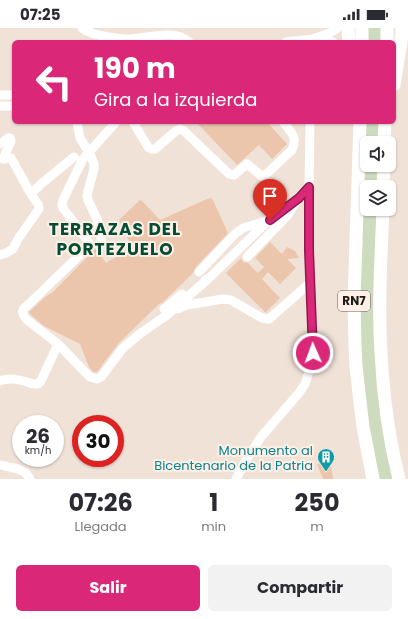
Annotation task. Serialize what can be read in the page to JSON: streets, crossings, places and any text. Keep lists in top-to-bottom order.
{
  "streets": {
    "highway": ["RN7"]
  },
  "districts": ["TERRAZAS DEL PORTEZUELO"],
  "places": {
    "building": ["Monumento al Bicentenario de la Patria"]
  },
  "page": {
    "status": "07:25",
    "turn": ["190 m", "Gira a la izquierda"],
    "speed": "26 km/h",
    "limit": "30",
    "eta": [
      "07:26",
      "Llegada",
      "1",
      "min",
      "250",
      "m"
    ],
    "buttons": ["Salir", "Compartir"]
  }
}
